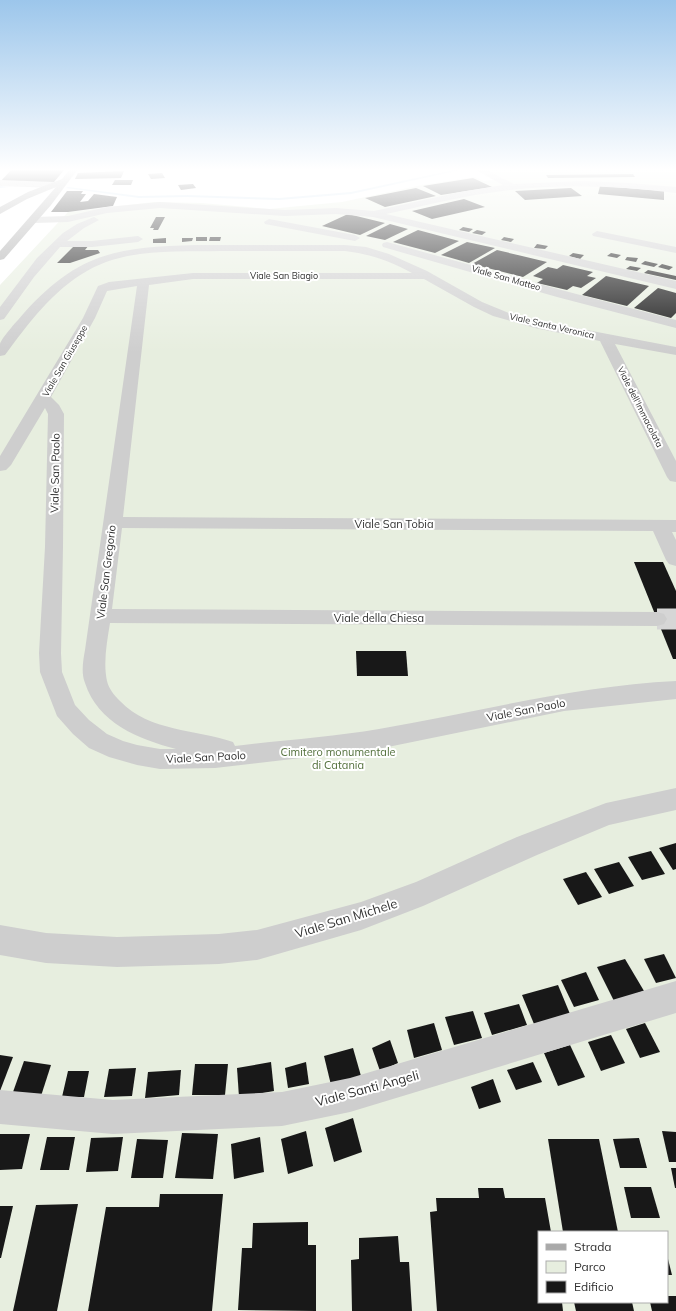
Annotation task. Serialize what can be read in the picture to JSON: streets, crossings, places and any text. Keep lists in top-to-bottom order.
{
  "streets": {
    "street": [
      "Viale San Biagio",
      "Viale San Matteo",
      "Viale Santa Veronica",
      "Viale San Giuseppe",
      "Viale dell'Immacolata",
      "Viale San Paolo",
      "Viale San Tobia",
      "Viale San Gregorio",
      "Viale della Chiesa",
      "Viale San Michele",
      "Viale Santi Angeli"
    ]
  },
  "crossings": [
    ["Viale San Biagio", "Viale Santa Veronica"],
    ["Viale San Biagio", "Viale San Giuseppe"],
    ["Viale San Biagio", "Viale San Gregorio"],
    ["Viale Santa Veronica", "Viale dell'Immacolata"],
    ["Viale San Giuseppe", "Viale San Paolo"],
    ["Viale San Giuseppe", "Viale San Gregorio"],
    ["Viale San Paolo", "Viale San Gregorio"],
    ["Viale San Tobia", "Viale San Gregorio"],
    ["Viale San Gregorio", "Viale della Chiesa"]
  ],
  "parks": ["Cimitero monumentale di Catania"],
  "legend": ["Strada", "Parco", "Edificio"]
}
